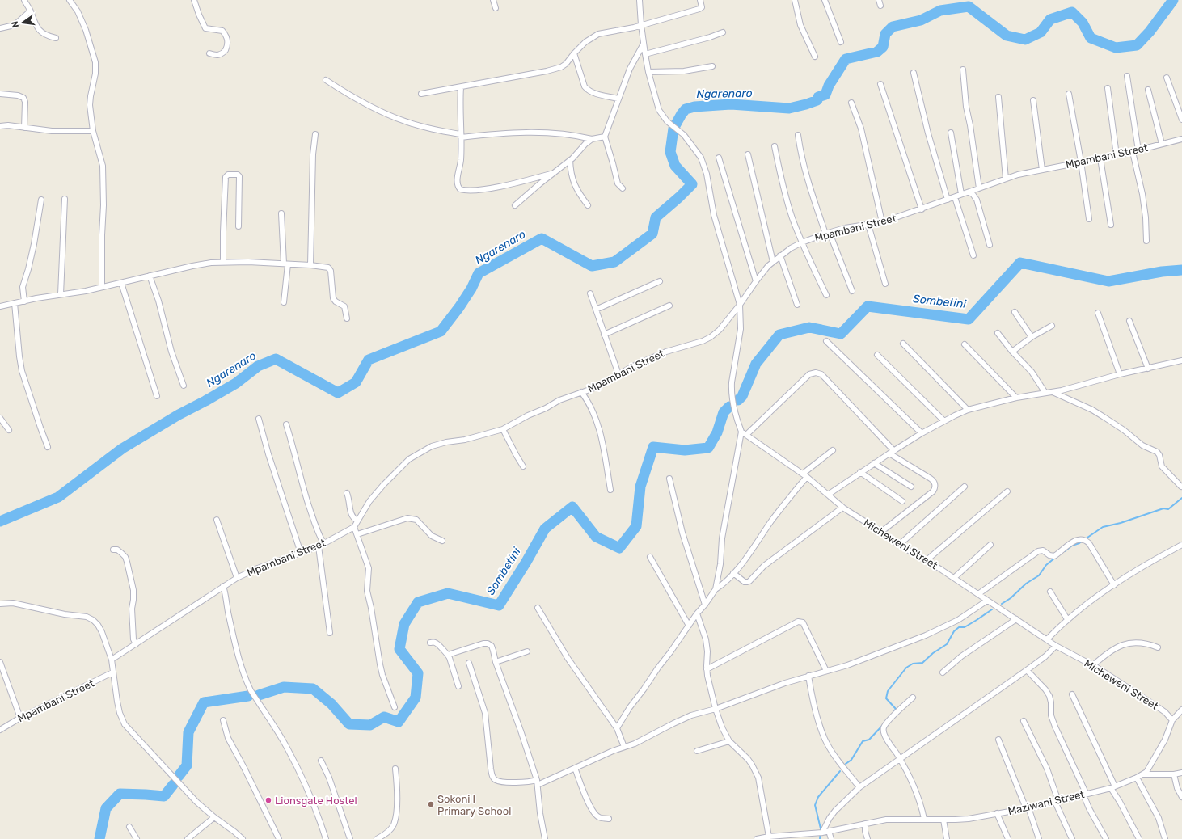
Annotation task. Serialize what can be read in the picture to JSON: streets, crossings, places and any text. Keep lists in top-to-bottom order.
{
  "streets": {
    "street": ["Mpambani Street", "Micheweni Street", "Maziwani Street"]
  },
  "crossings": [
    ["Micheweni Street", "Maziwani Street"]
  ],
  "water": ["Ngarenaro", "Sombetini"],
  "places": ["Lionsgate Hostel", "Sokoni I Primary School"],
  "north": "left"
}
